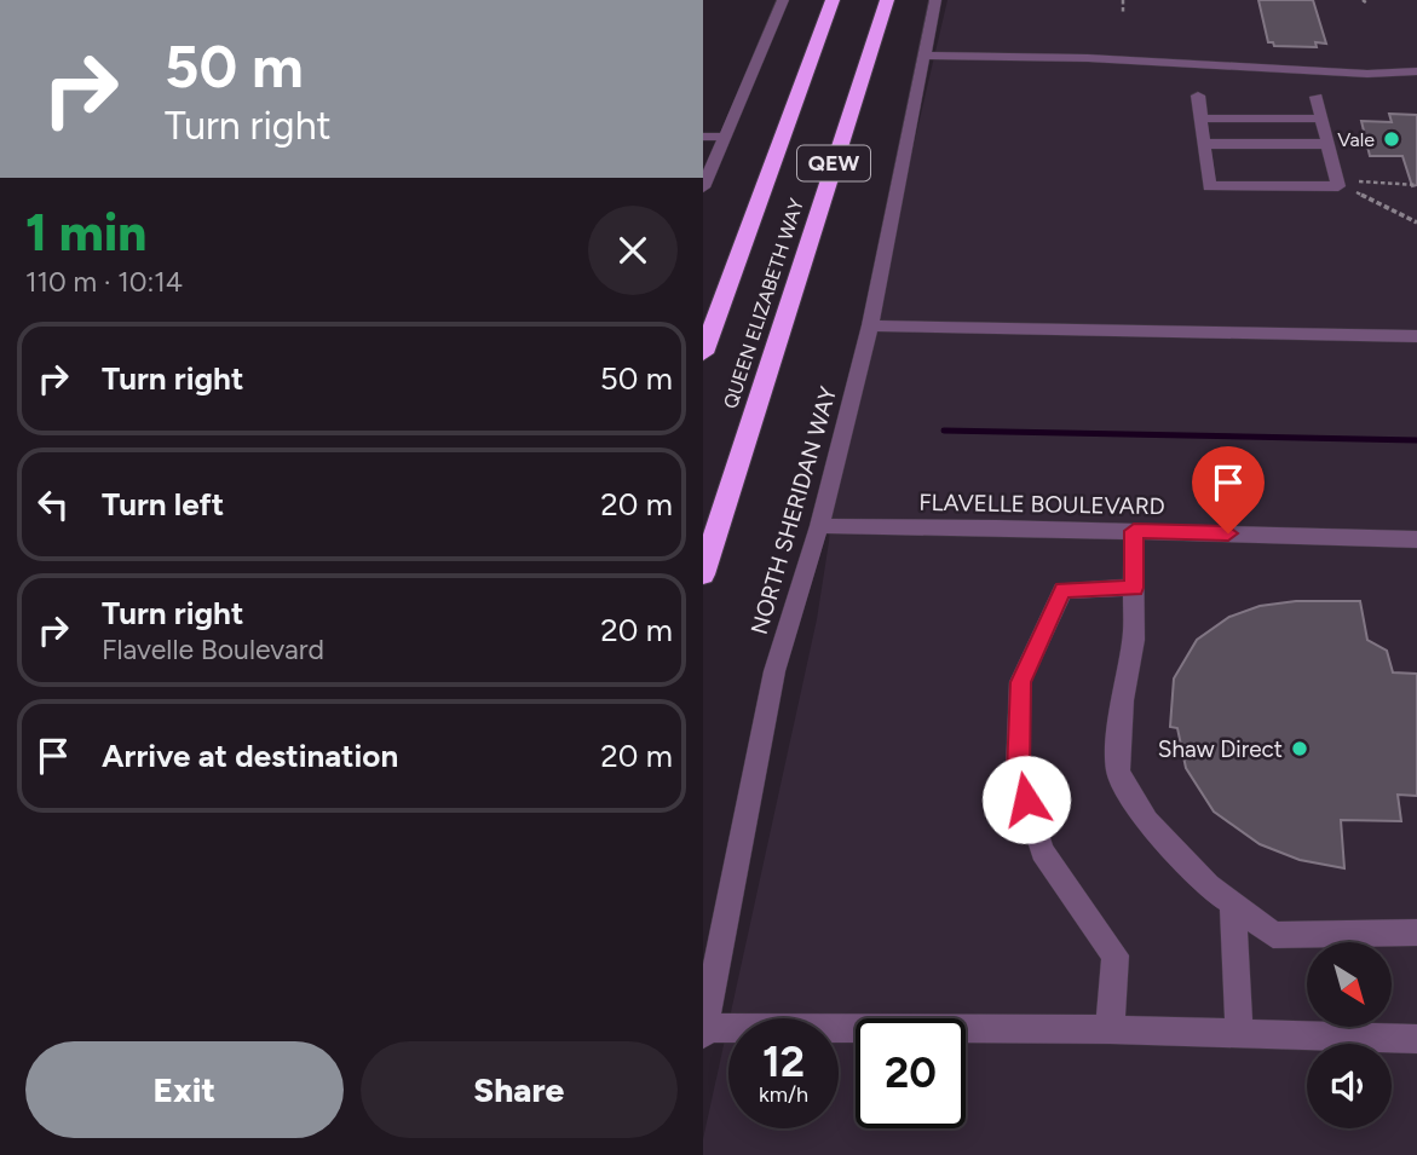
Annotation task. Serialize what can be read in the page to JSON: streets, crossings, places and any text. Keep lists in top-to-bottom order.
{
  "streets": {
    "highway": ["QEW", "QUEEN ELIZABETH WAY"],
    "street": ["FLAVELLE BOULEVARD", "NORTH SHERIDAN WAY"]
  },
  "crossings": [
    ["FLAVELLE BOULEVARD", "NORTH SHERIDAN WAY"]
  ],
  "places": ["Vale", "Shaw Direct"],
  "north": "bottom right",
  "page": {
    "turn": ["50 m", "Turn right"],
    "heading": ["1 min", "110 m · 10:14"],
    "list": [
      {
        "name": "Turn right",
        "value": "50 m"
      },
      {
        "name": "Turn left",
        "value": "20 m"
      },
      {
        "name": "Turn right",
        "note": "Flavelle Boulevard",
        "value": "20 m"
      },
      {
        "name": "Arrive at destination",
        "value": "20 m"
      }
    ],
    "speed": "12 km/h",
    "limit": "20",
    "buttons": ["Exit", "Share"]
  }
}
